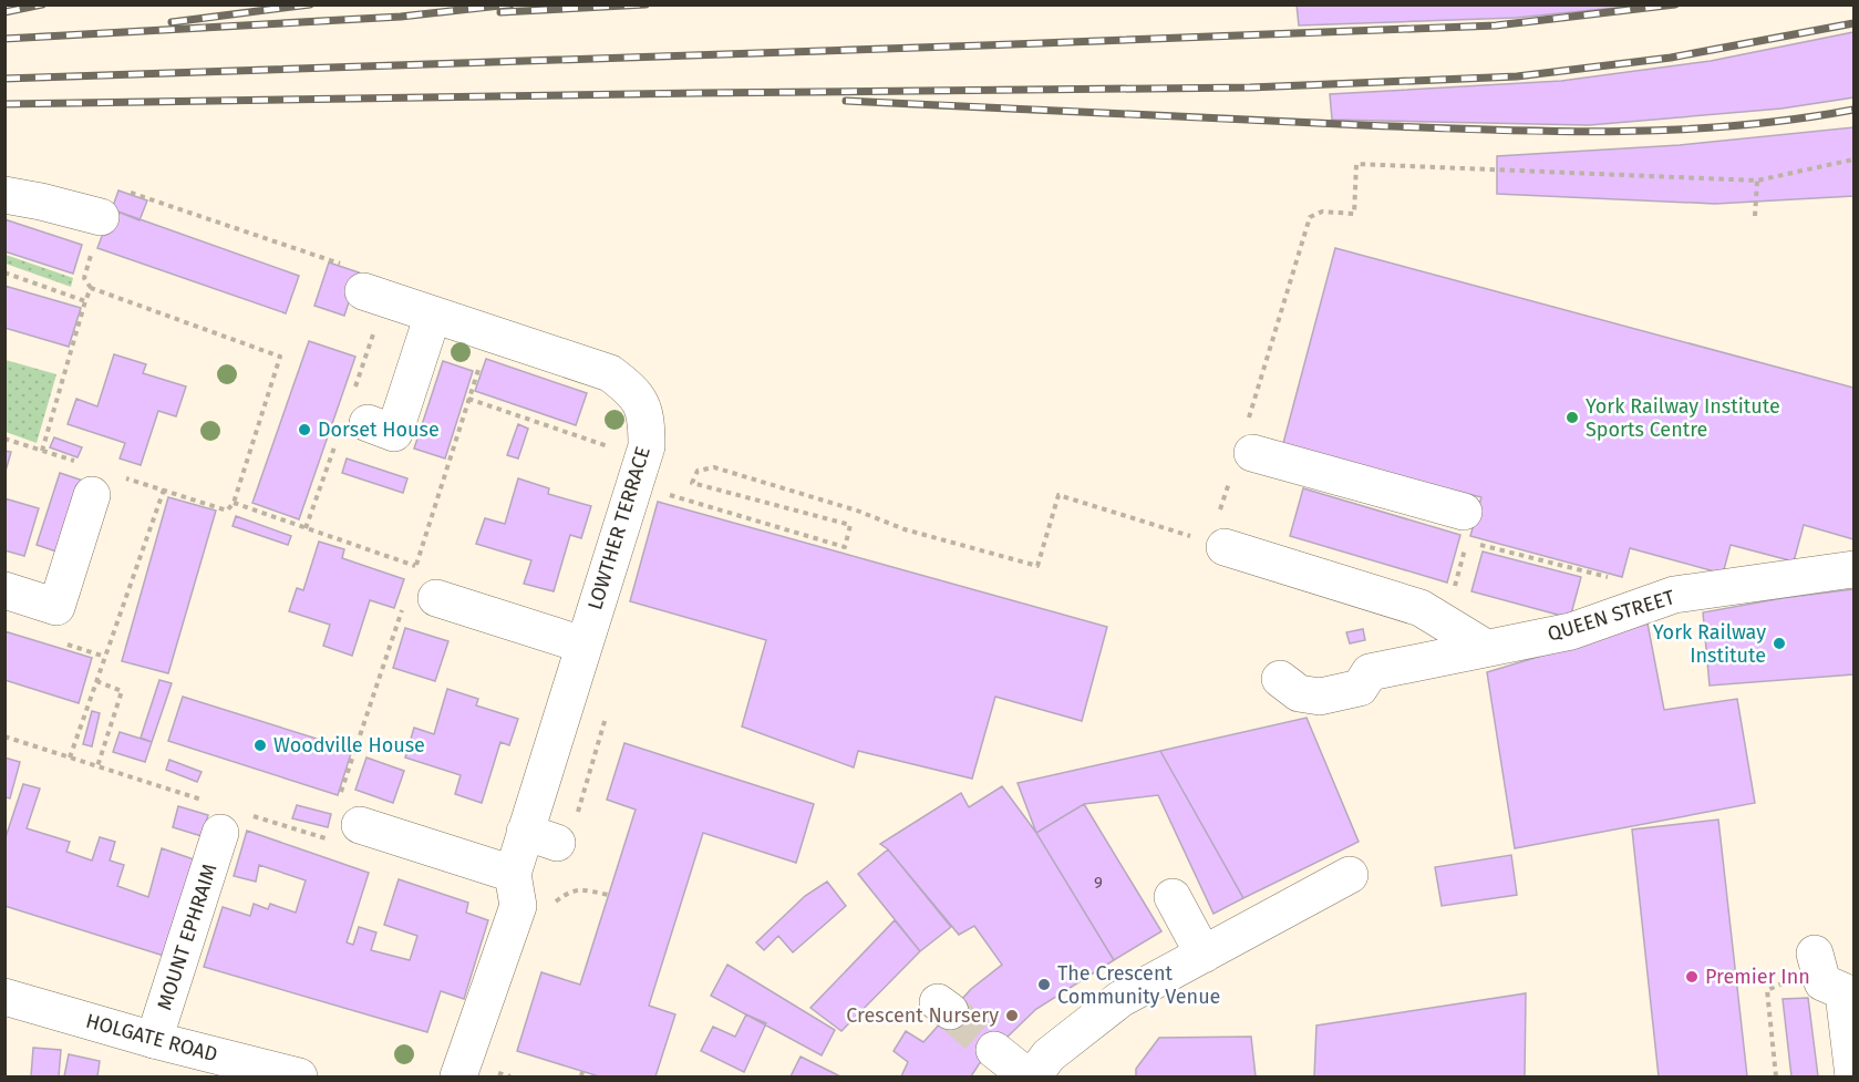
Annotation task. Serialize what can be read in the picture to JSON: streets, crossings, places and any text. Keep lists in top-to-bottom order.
{
  "streets": {
    "street": [
      "LOWTHER TERRACE",
      "QUEEN STREET",
      "MOUNT EPHRAIM",
      "HOLGATE ROAD"
    ]
  },
  "crossings": [
    ["MOUNT EPHRAIM", "HOLGATE ROAD"]
  ],
  "places": [
    "York Railway Institute Sports Centre",
    "Dorset House",
    "York Railway Institute",
    "Woodville House",
    "Premier Inn",
    "The Crescent Community Venue",
    "Crescent Nursery"
  ],
  "house_numbers": ["9"]
}
